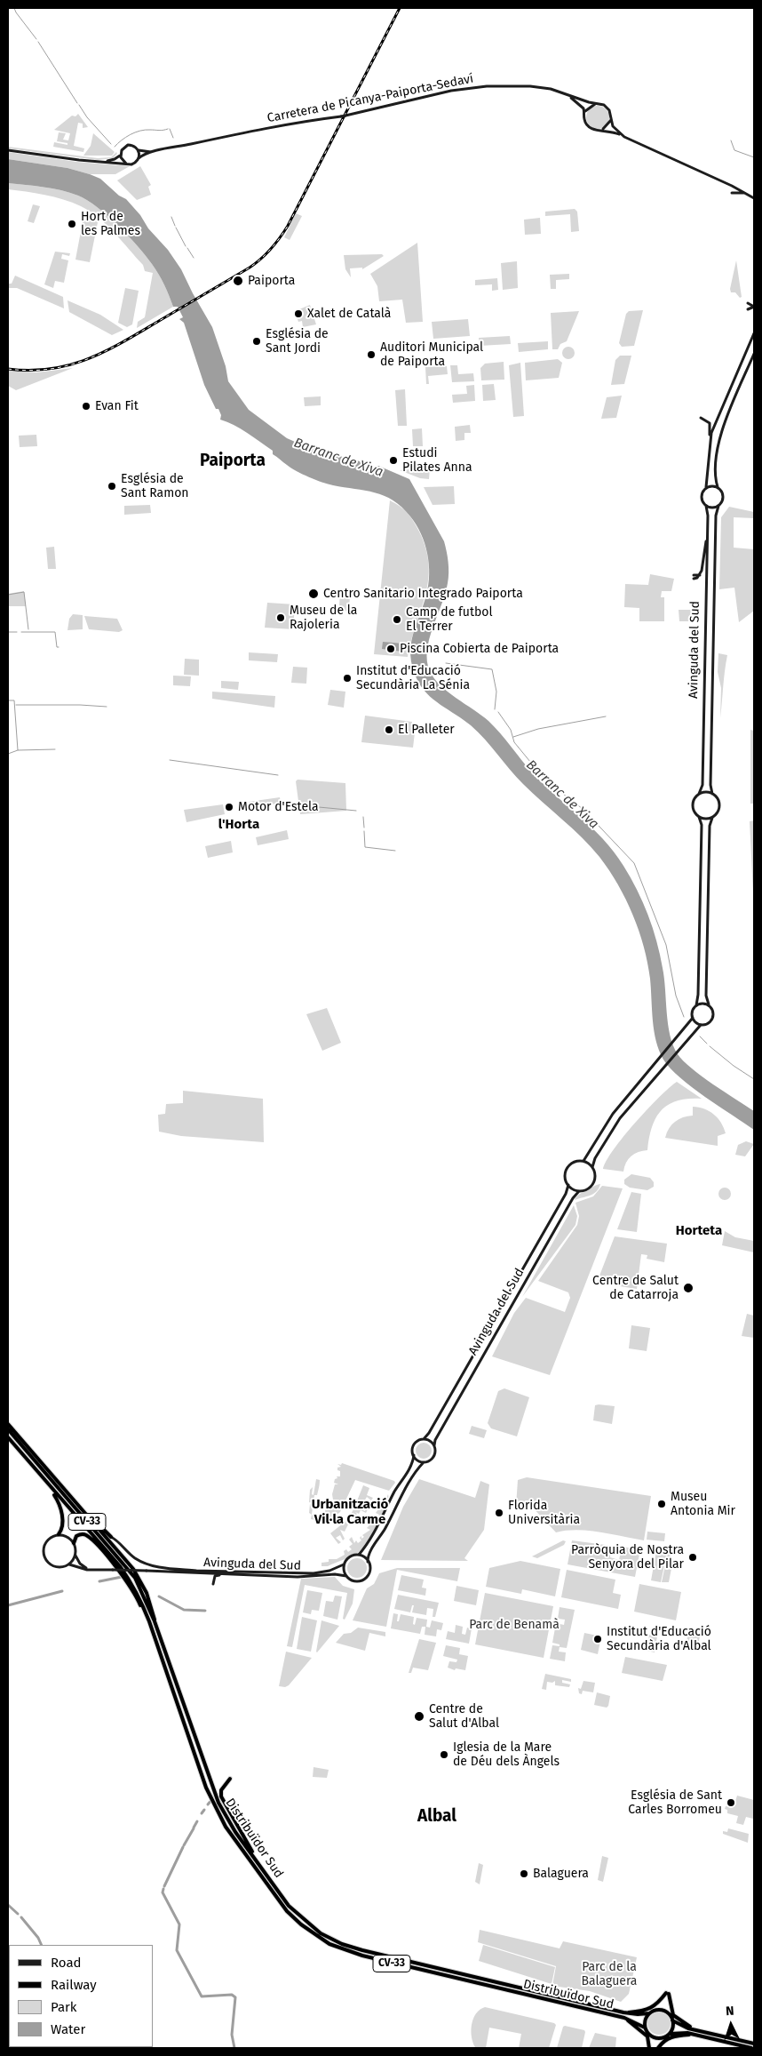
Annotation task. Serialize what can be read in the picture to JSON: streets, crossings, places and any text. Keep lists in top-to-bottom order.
{
  "streets": {
    "highway": ["CV-33", "Distribuïdor Sud"],
    "main road": ["Carretera de Picanya-Paiporta-Sedaví", "Avinguda del Sud"]
  },
  "crossings": [
    ["CV-33", "Distribuïdor Sud"]
  ],
  "districts": [
    "Paiporta",
    "l'Horta",
    "Horteta",
    "Urbanització Vil·la Carme",
    "Albal"
  ],
  "water": ["Barranc de Xiva"],
  "parks": ["Parc de Benamà", "Parc de la Balaguera"],
  "places": [
    "Hort de les Palmes",
    "Paiporta",
    "Xalet de Català",
    "Església de Sant Jordi",
    "Auditori Municipal de Paiporta",
    "Evan Fit",
    "Estudi Pilates Anna",
    "Església de Sant Ramon",
    "Centro Sanitario Integrado Paiporta",
    "Museu de la Rajoleria",
    "Camp de futbol El Terrer",
    "Piscina Cobierta de Paiporta",
    "Institut d'Educació Secundària La Sénia",
    "El Palleter",
    "Motor d'Estela",
    "Centre de Salut de Catarroja",
    "Museu Antonia Mir",
    "Florida Universitària",
    "Parròquia de Nostra Senyora del Pilar",
    "Institut d'Educació Secundària d'Albal",
    "Centre de Salut d'Albal",
    "Iglesia de la Mare de Déu dels Àngels",
    "Església de Sant Carles Borromeu",
    "Balaguera"
  ],
  "legend": [
    "Road",
    "Railway",
    "Park",
    "Water"
  ],
  "north": "top"
}
